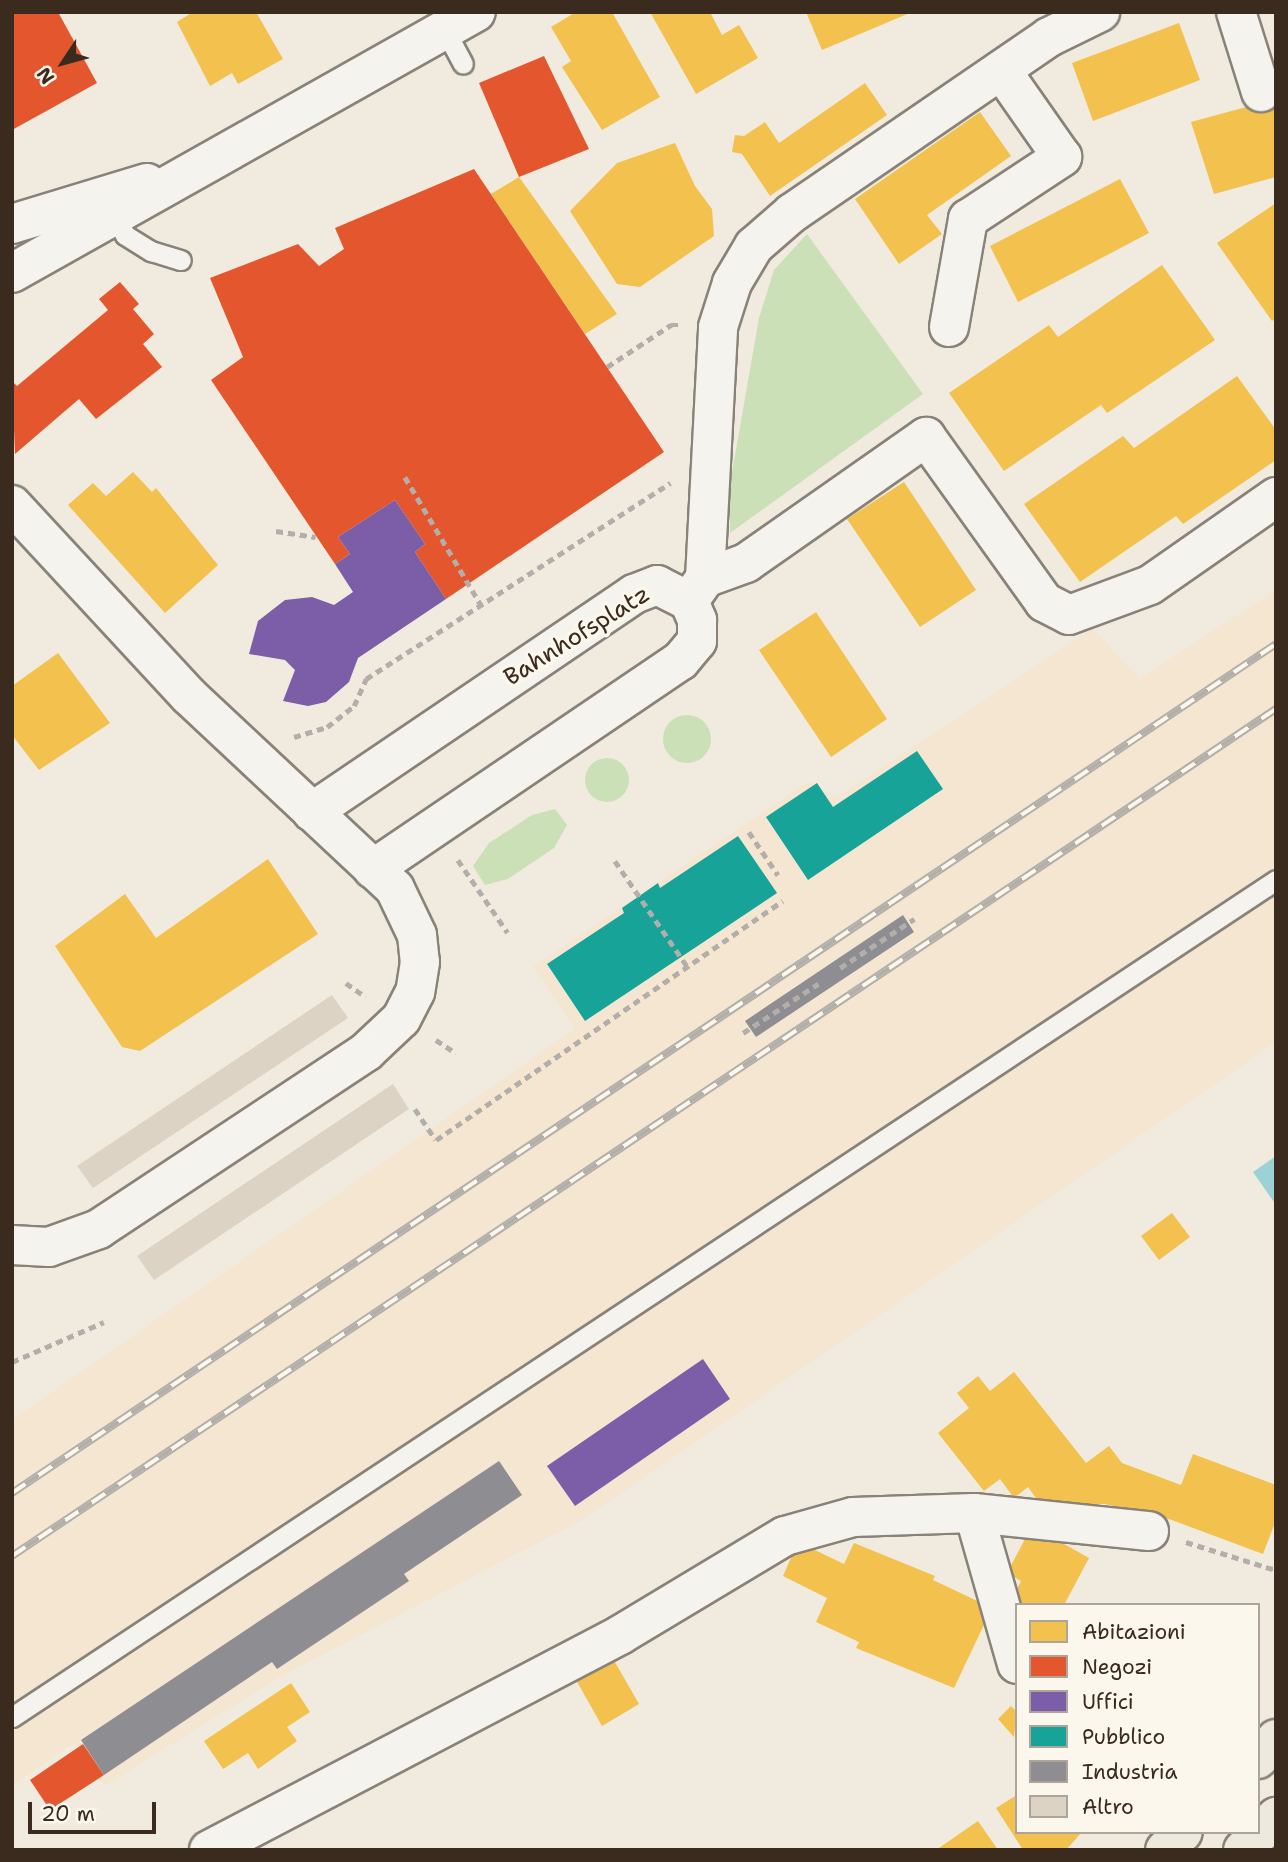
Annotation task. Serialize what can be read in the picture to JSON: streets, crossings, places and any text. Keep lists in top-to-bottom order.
{
  "streets": {
    "street": ["Bahnhofsplatz"]
  },
  "legend": [
    "Abitazioni",
    "Negozi",
    "Uffici",
    "Pubblico",
    "Industria",
    "Altro"
  ],
  "scale_bar": "20 m",
  "north": "bottom left"
}
